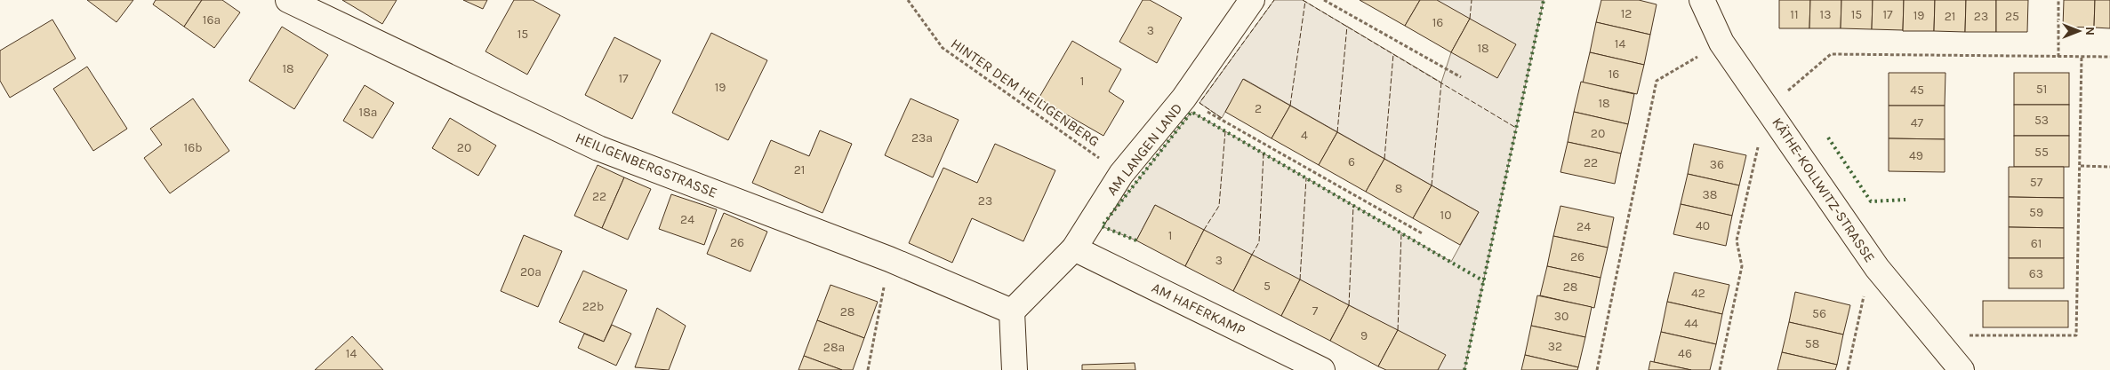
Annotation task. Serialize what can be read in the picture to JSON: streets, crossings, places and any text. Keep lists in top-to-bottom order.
{
  "streets": {
    "street": [
      "AM LANGEN LAND",
      "HEILIGENBERGSTRASSE",
      "KÄTHE-KOLLWITZ-STRASSE",
      "AM HAFERKAMP"
    ],
    "path": ["HINTER DEM HEILIGENBERG"]
  },
  "crossings": [
    ["HINTER DEM HEILIGENBERG", "AM LANGEN LAND"],
    ["AM LANGEN LAND", "HEILIGENBERGSTRASSE"],
    ["AM LANGEN LAND", "AM HAFERKAMP"]
  ],
  "house_numbers": [
    "12",
    "11",
    "13",
    "15",
    "17",
    "19",
    "21",
    "23",
    "25",
    "16a",
    "16",
    "3",
    "15",
    "14",
    "18",
    "18",
    "16",
    "17",
    "1",
    "19",
    "51",
    "45",
    "18",
    "2",
    "18a",
    "53",
    "47",
    "20",
    "4",
    "23a",
    "16b",
    "20",
    "55",
    "49",
    "6",
    "22",
    "36",
    "21",
    "57",
    "8",
    "38",
    "22",
    "23",
    "59",
    "10",
    "24",
    "40",
    "24",
    "1",
    "26",
    "61",
    "26",
    "3",
    "20a",
    "63",
    "5",
    "28",
    "42",
    "22b",
    "7",
    "28",
    "56",
    "30",
    "44",
    "9",
    "58",
    "32",
    "28a",
    "14",
    "46"
  ],
  "north": "right"
}
